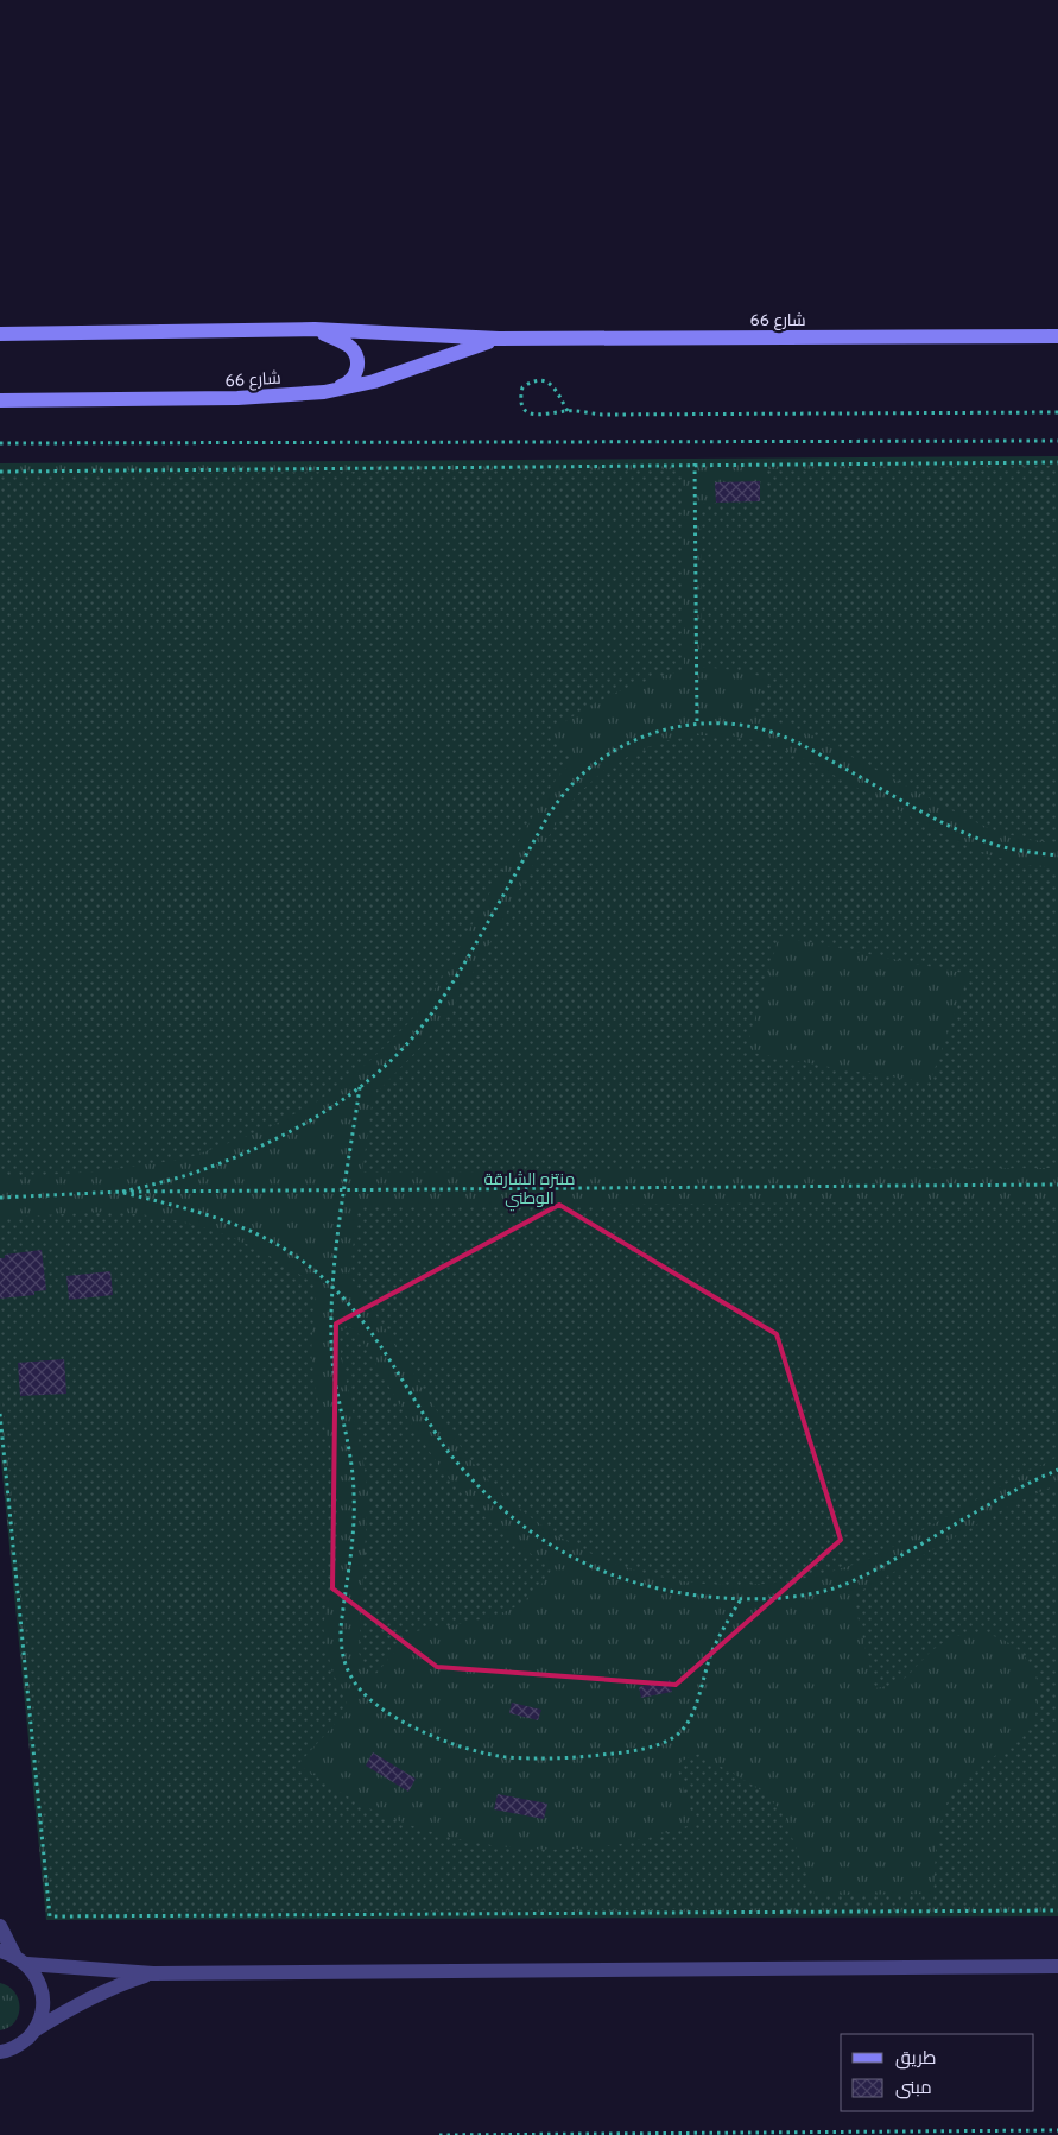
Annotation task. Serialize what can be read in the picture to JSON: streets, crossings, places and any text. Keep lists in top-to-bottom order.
{
  "streets": {
    "street": ["شارع 66"]
  },
  "parks": ["منتزه الشارقة الوطني"],
  "legend": ["طريق", "مبنى"]
}
